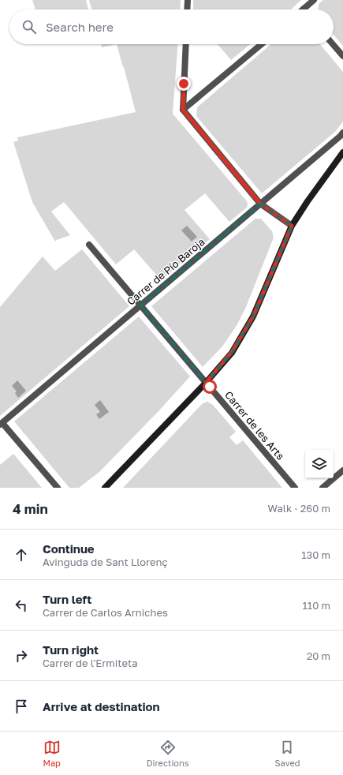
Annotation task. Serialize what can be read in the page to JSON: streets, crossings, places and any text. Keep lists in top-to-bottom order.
{
  "streets": {
    "street": ["Carrer de Pío Baroja", "Carrer de les Arts"]
  },
  "crossings": [
    ["Carrer de Pío Baroja", "Carrer de les Arts"]
  ],
  "page": {
    "search": "Search here",
    "heading": ["4 min", "Walk · 260 m"],
    "list": [
      ["Continue", "Avinguda de Sant Llorenç", "130 m"],
      ["Turn left", "Carrer de Carlos Arniches", "110 m"],
      ["Turn right", "Carrer de l'Ermiteta", "20 m"],
      "Arrive at destination"
    ],
    "nav": ["Map", "Directions", "Saved"]
  }
}
